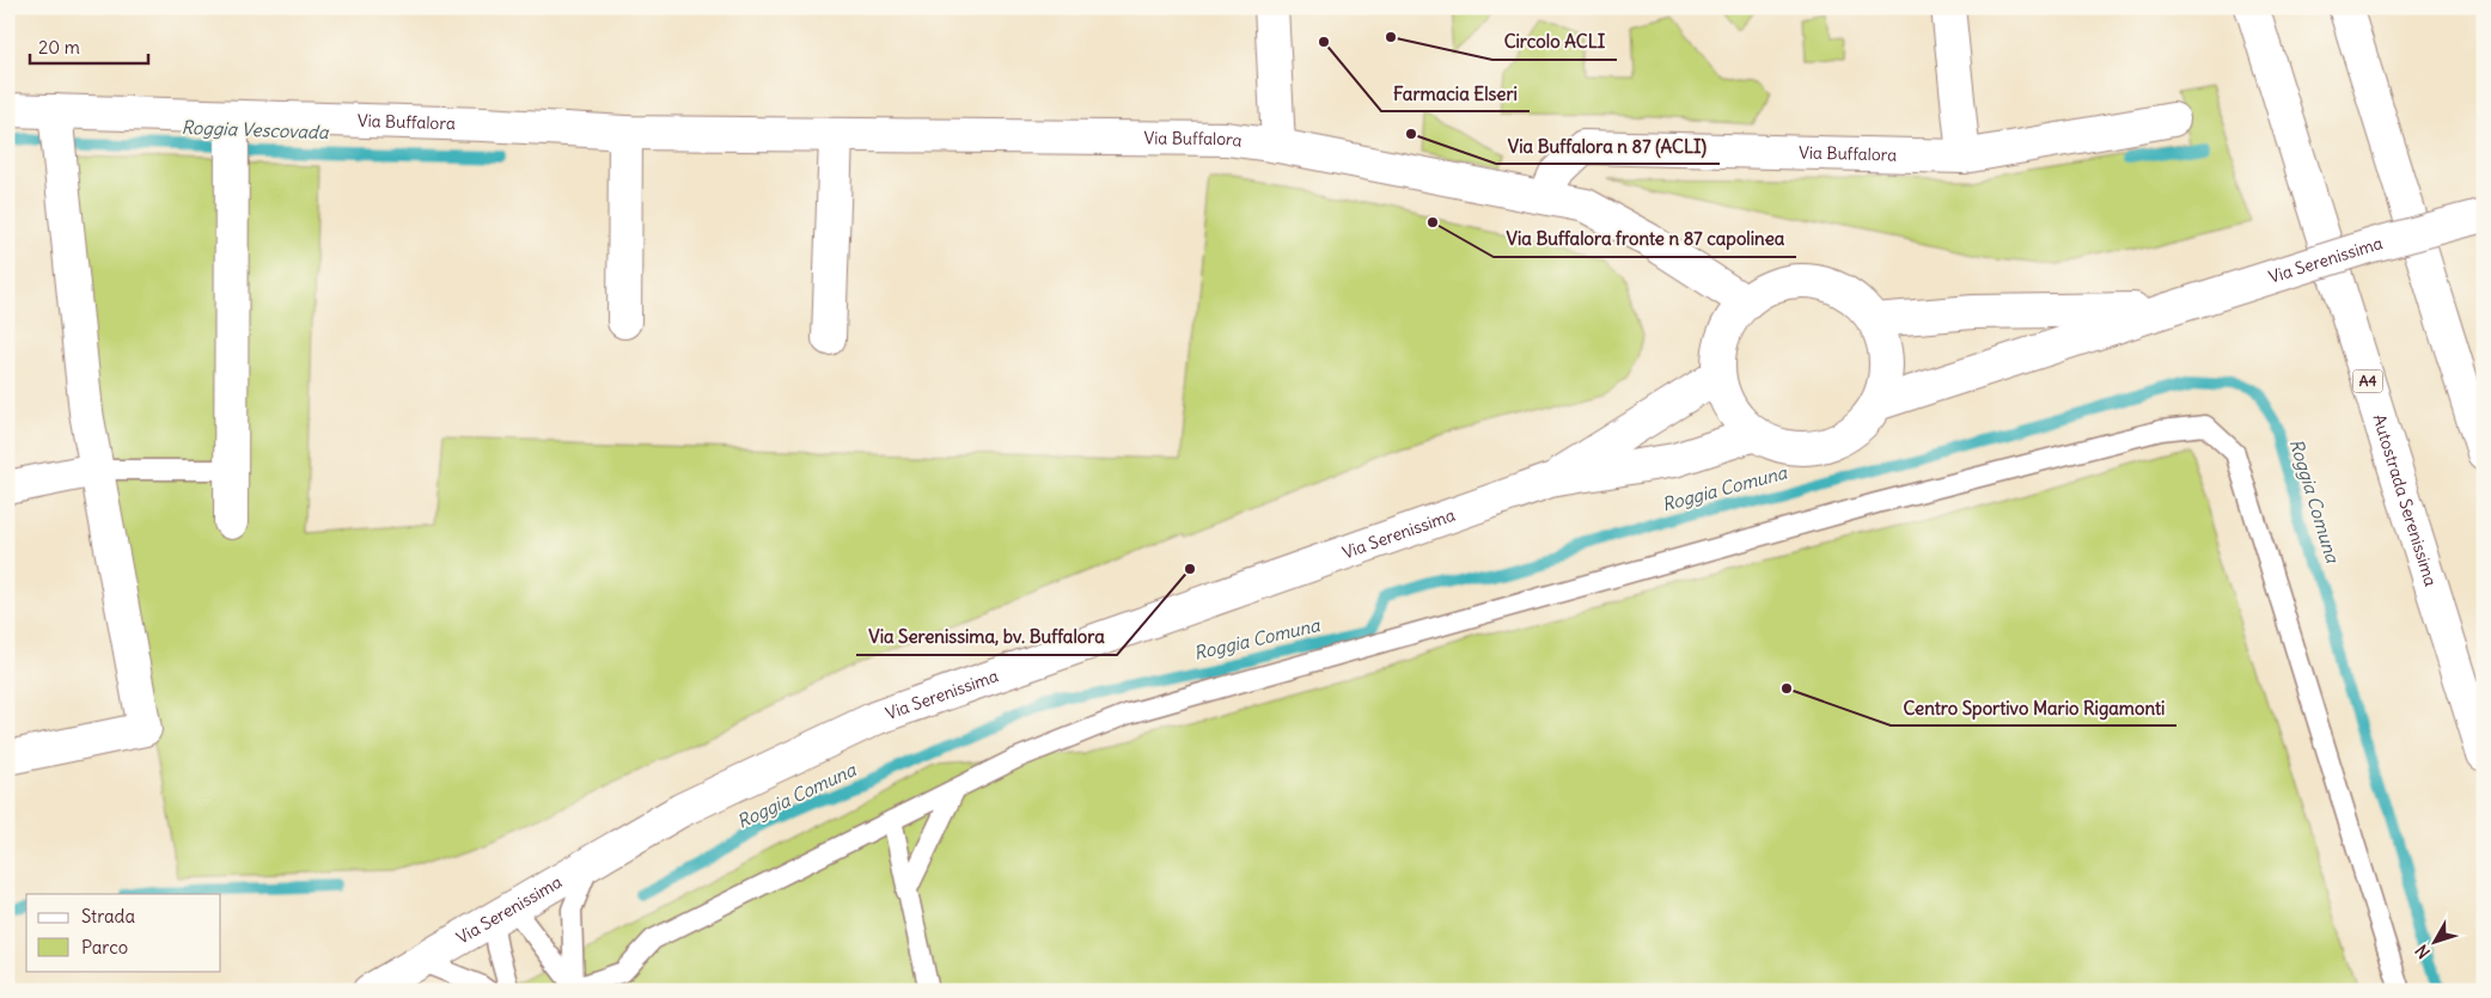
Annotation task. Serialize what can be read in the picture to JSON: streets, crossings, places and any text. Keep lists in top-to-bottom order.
{
  "streets": {
    "main road": [
      "Via Buffalora",
      "Via Serenissima",
      "A4",
      "Autostrada Serenissima"
    ]
  },
  "crossings": [
    ["Via Buffalora", "Via Serenissima"]
  ],
  "water": ["Roggia Vescovada", "Roggia Comuna"],
  "places": [
    "Circolo ACLI",
    "Farmacia Elseri",
    "Via Buffalora n 87 (ACLI)",
    "Via Buffalora fronte n 87 capolinea",
    "Via Serenissima, bv. Buffalora",
    "Centro Sportivo Mario Rigamonti"
  ],
  "legend": ["Strada", "Parco"],
  "scale_bar": "20 m",
  "north": "bottom left"
}
